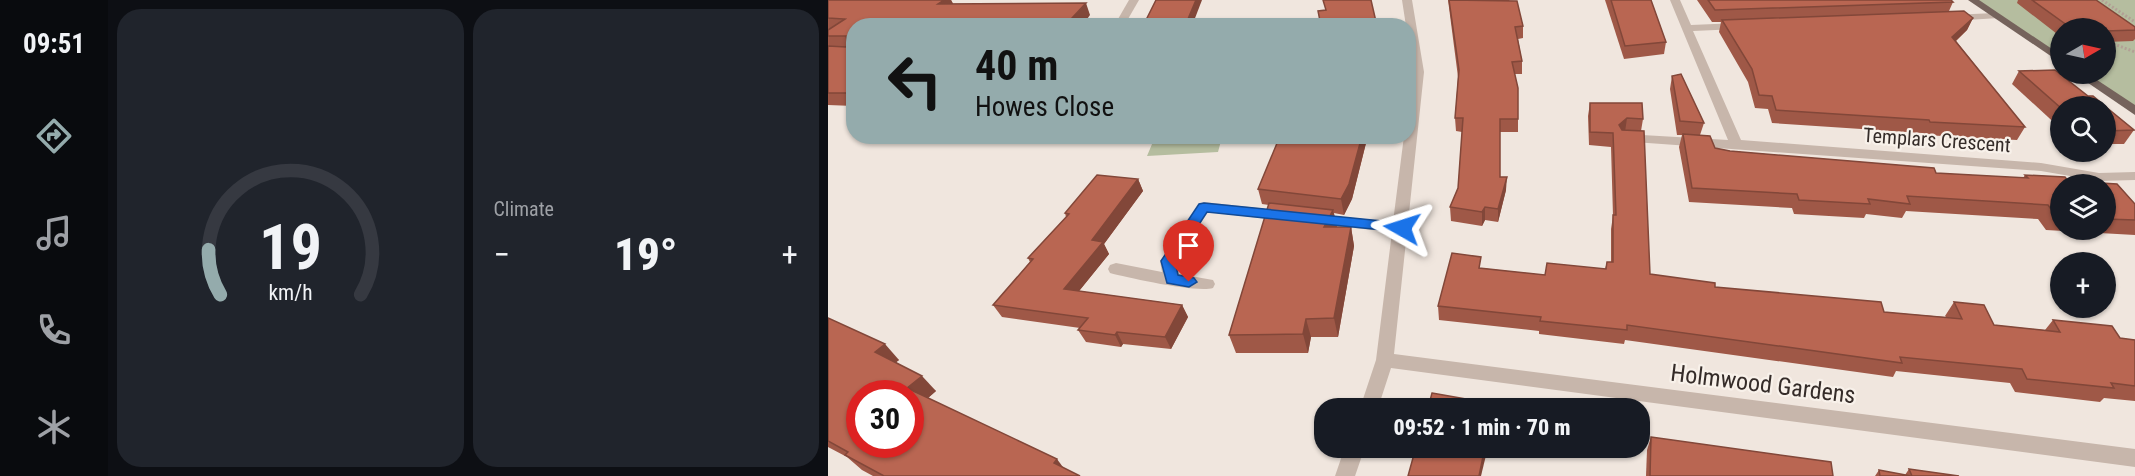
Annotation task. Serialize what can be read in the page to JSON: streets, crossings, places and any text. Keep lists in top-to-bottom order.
{
  "streets": {
    "street": ["Templars Crescent", "Holmwood Gardens"]
  },
  "north": "right",
  "page": {
    "tabs": "09:51",
    "tile": "Climate",
    "map_buttons": "+",
    "turn": ["40 m", "Howes Close"],
    "heat": ["−", "19°", "+"],
    "limit": "30",
    "trip": "09:52 · 1 min · 70 m",
    "gauge": ["19", "km/h"]
  }
}
